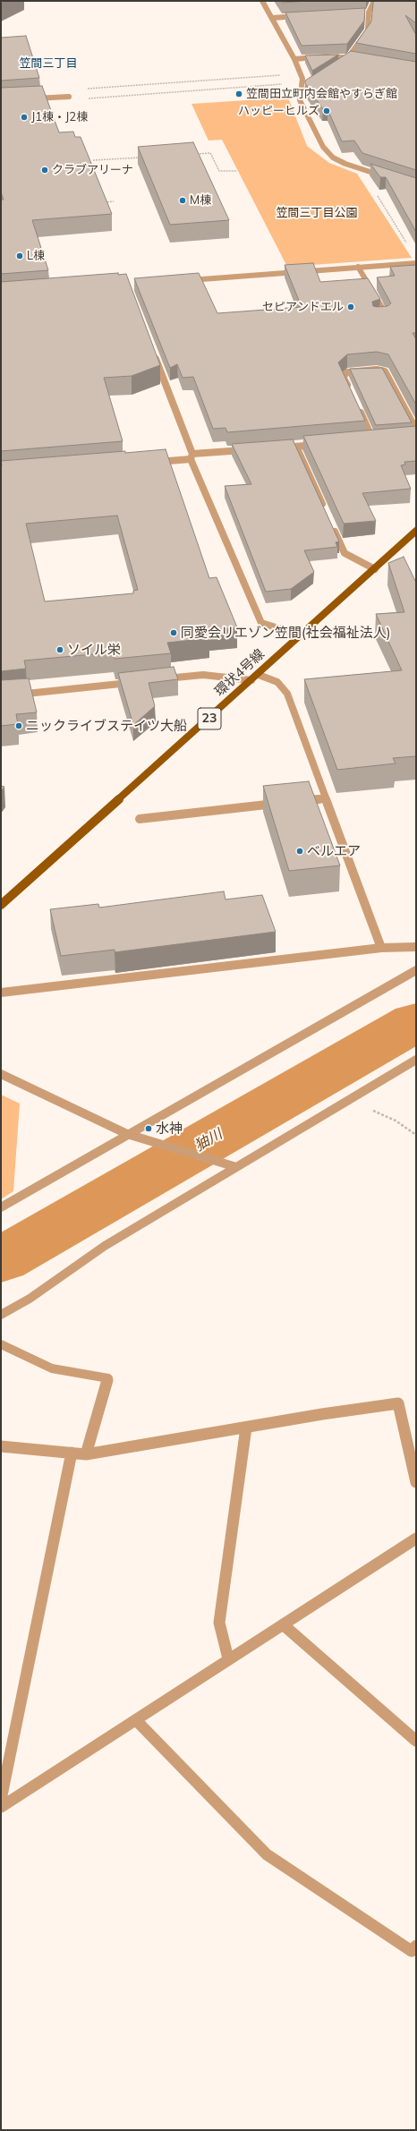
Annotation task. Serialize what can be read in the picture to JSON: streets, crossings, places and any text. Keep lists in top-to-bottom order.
{
  "streets": {
    "main road": ["環状4号線", "23"]
  },
  "districts": ["笠間三丁目"],
  "water": ["㹨川"],
  "parks": ["笠間三丁目公園"],
  "places": [
    "笠間田立町内会館やすらぎ館",
    "ハッピーヒルズ",
    "J1棟・J2棟",
    "クラブアリーナ",
    "M棟",
    "L棟",
    "セピアンドエル",
    "同愛会リエゾン笠間(社会福祉法人)",
    "ソイル栄",
    "ニックライブステイツ大船",
    "ベルエア",
    "水神"
  ]
}
